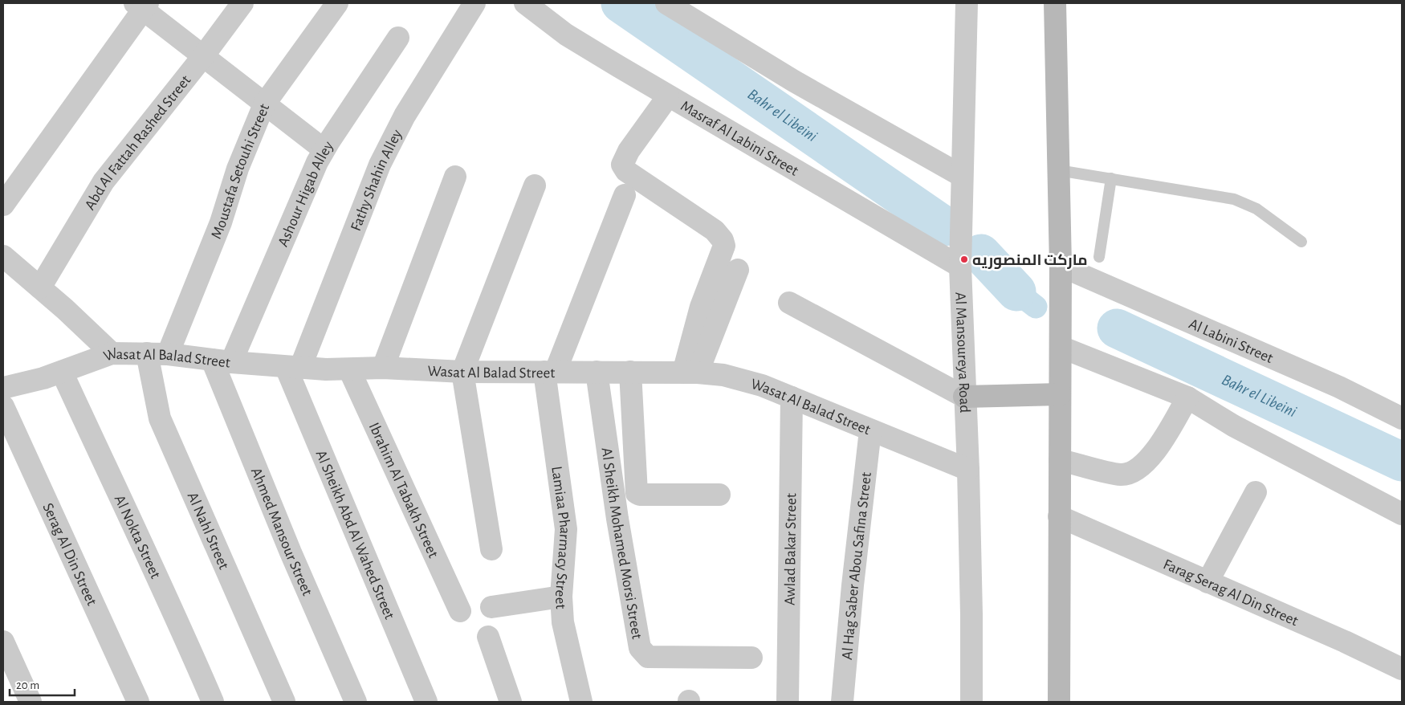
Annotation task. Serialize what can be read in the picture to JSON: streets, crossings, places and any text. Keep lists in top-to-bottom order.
{
  "streets": {
    "street": [
      "Masraf Al Labini Street",
      "Abd Al Fattah Rashed Street",
      "Moustafa Setouhi Street",
      "Fathy Shahin Alley",
      "Ashour Higab Alley",
      "Al Labini Street",
      "Al Mansoureya Road",
      "Wasat Al Balad Street",
      "Ibrahim Al Tabakh Street",
      "Al Nahl Street",
      "Ahmed Mansour Street",
      "Al Sheikh Abd Al Wahed Street",
      "Al Nokta Street",
      "Lamiaa Pharmacy Street",
      "Al Sheikh Mohamed Morsi Street",
      "Awlad Bakar Street",
      "Serag Al Din Street",
      "Al Hag Saber Abou Safina Street",
      "Farag Serag Al Din Street"
    ]
  },
  "crossings": [
    ["Masraf Al Labini Street", "Al Mansoureya Road"],
    ["Moustafa Setouhi Street", "Wasat Al Balad Street"],
    ["Fathy Shahin Alley", "Wasat Al Balad Street"],
    ["Fathy Shahin Alley", "Al Sheikh Abd Al Wahed Street"],
    ["Ashour Higab Alley", "Wasat Al Balad Street"],
    ["Ashour Higab Alley", "Ahmed Mansour Street"],
    ["Al Mansoureya Road", "Wasat Al Balad Street"],
    ["Wasat Al Balad Street", "Ibrahim Al Tabakh Street"],
    ["Wasat Al Balad Street", "Al Nahl Street"],
    ["Wasat Al Balad Street", "Ahmed Mansour Street"],
    ["Wasat Al Balad Street", "Al Sheikh Abd Al Wahed Street"],
    ["Wasat Al Balad Street", "Al Nokta Street"],
    ["Wasat Al Balad Street", "Lamiaa Pharmacy Street"],
    ["Wasat Al Balad Street", "Al Sheikh Mohamed Morsi Street"],
    ["Wasat Al Balad Street", "Awlad Bakar Street"],
    ["Wasat Al Balad Street", "Al Hag Saber Abou Safina Street"]
  ],
  "water": ["Bahr el Libeini"],
  "places": ["ماركت المنصوريه"],
  "scale_bar": "20 m"
}
